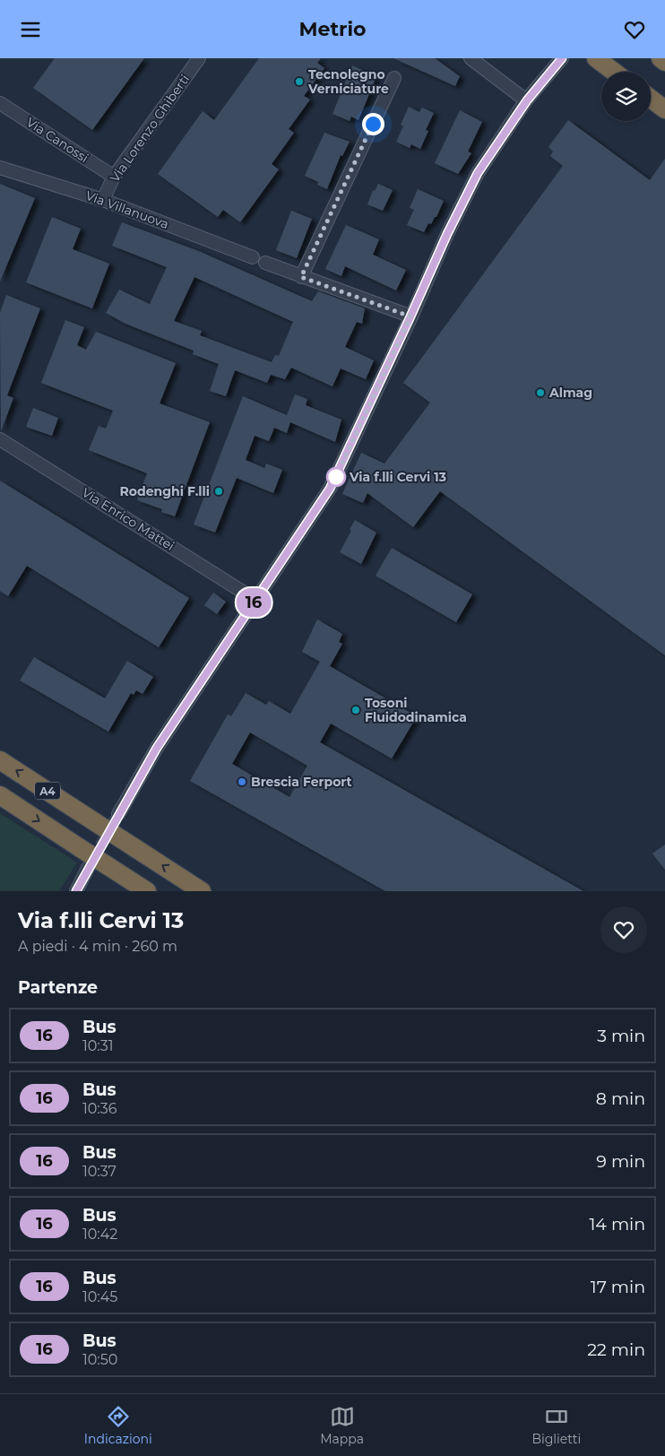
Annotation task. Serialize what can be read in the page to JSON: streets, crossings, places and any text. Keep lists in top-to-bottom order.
{
  "streets": {
    "highway": ["A4"],
    "street": [
      "Via Lorenzo Ghiberti",
      "Via Canossi",
      "Via Villanuova",
      "Via Enrico Mattei"
    ]
  },
  "crossings": [
    ["Via Lorenzo Ghiberti", "Via Canossi"],
    ["Via Lorenzo Ghiberti", "Via Villanuova"]
  ],
  "places": [
    "Tecnolegno Verniciature",
    "Almag",
    "Via f.lli Cervi 13",
    "Rodenghi F.lli",
    "Tosoni Fluidodinamica",
    "Brescia Ferport"
  ],
  "lines": ["bus line 16"],
  "page": {
    "header": "Metrio",
    "on_map": "16",
    "heading": [
      ["Via f.lli Cervi 13", "A piedi · 4 min · 260 m"],
      "Partenze"
    ],
    "list": [
      {
        "mark": "16",
        "name": "Bus",
        "note": "10:31",
        "value": "3 min"
      },
      {
        "mark": "16",
        "name": "Bus",
        "note": "10:36",
        "value": "8 min"
      },
      {
        "mark": "16",
        "name": "Bus",
        "note": "10:37",
        "value": "9 min"
      },
      {
        "mark": "16",
        "name": "Bus",
        "note": "10:42",
        "value": "14 min"
      },
      {
        "mark": "16",
        "name": "Bus",
        "note": "10:45",
        "value": "17 min"
      },
      {
        "mark": "16",
        "name": "Bus",
        "note": "10:50",
        "value": "22 min"
      }
    ],
    "tabs": ["Indicazioni", "Mappa", "Biglietti"]
  }
}
